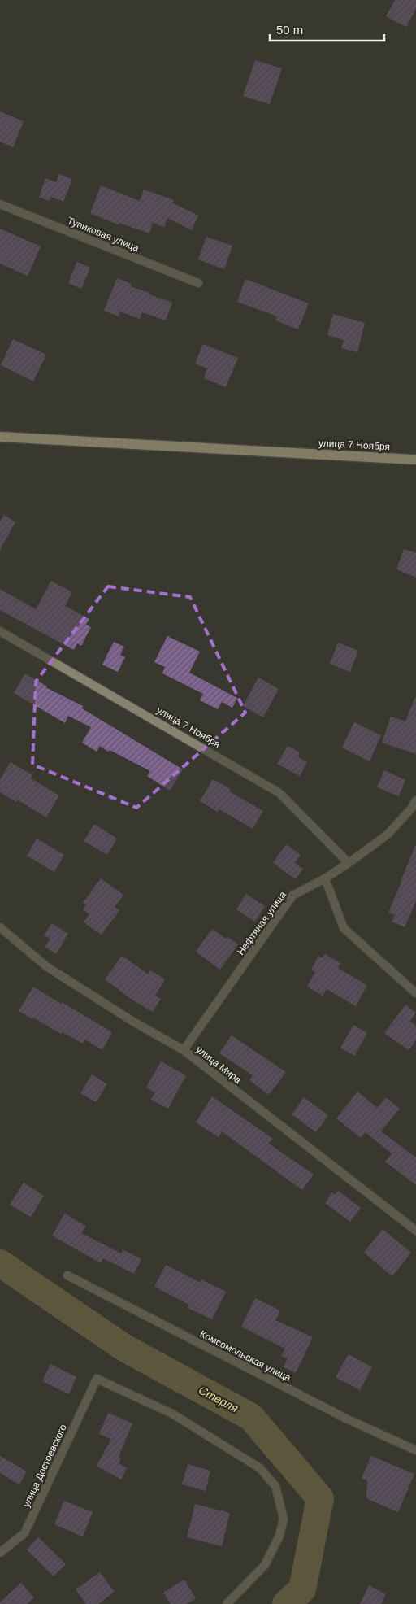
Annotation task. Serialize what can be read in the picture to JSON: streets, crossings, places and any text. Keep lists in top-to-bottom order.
{
  "streets": {
    "main road": ["улица 7 Ноября"],
    "street": [
      "Тупиковая улица",
      "Нефтяная улица",
      "улица Мира",
      "Комсомольская улица",
      "улица Достоевского"
    ]
  },
  "crossings": [
    ["улица 7 Ноября", "Нефтяная улица"],
    ["Нефтяная улица", "улица Мира"]
  ],
  "water": ["Стерля"],
  "scale_bar": "50 m"
}
